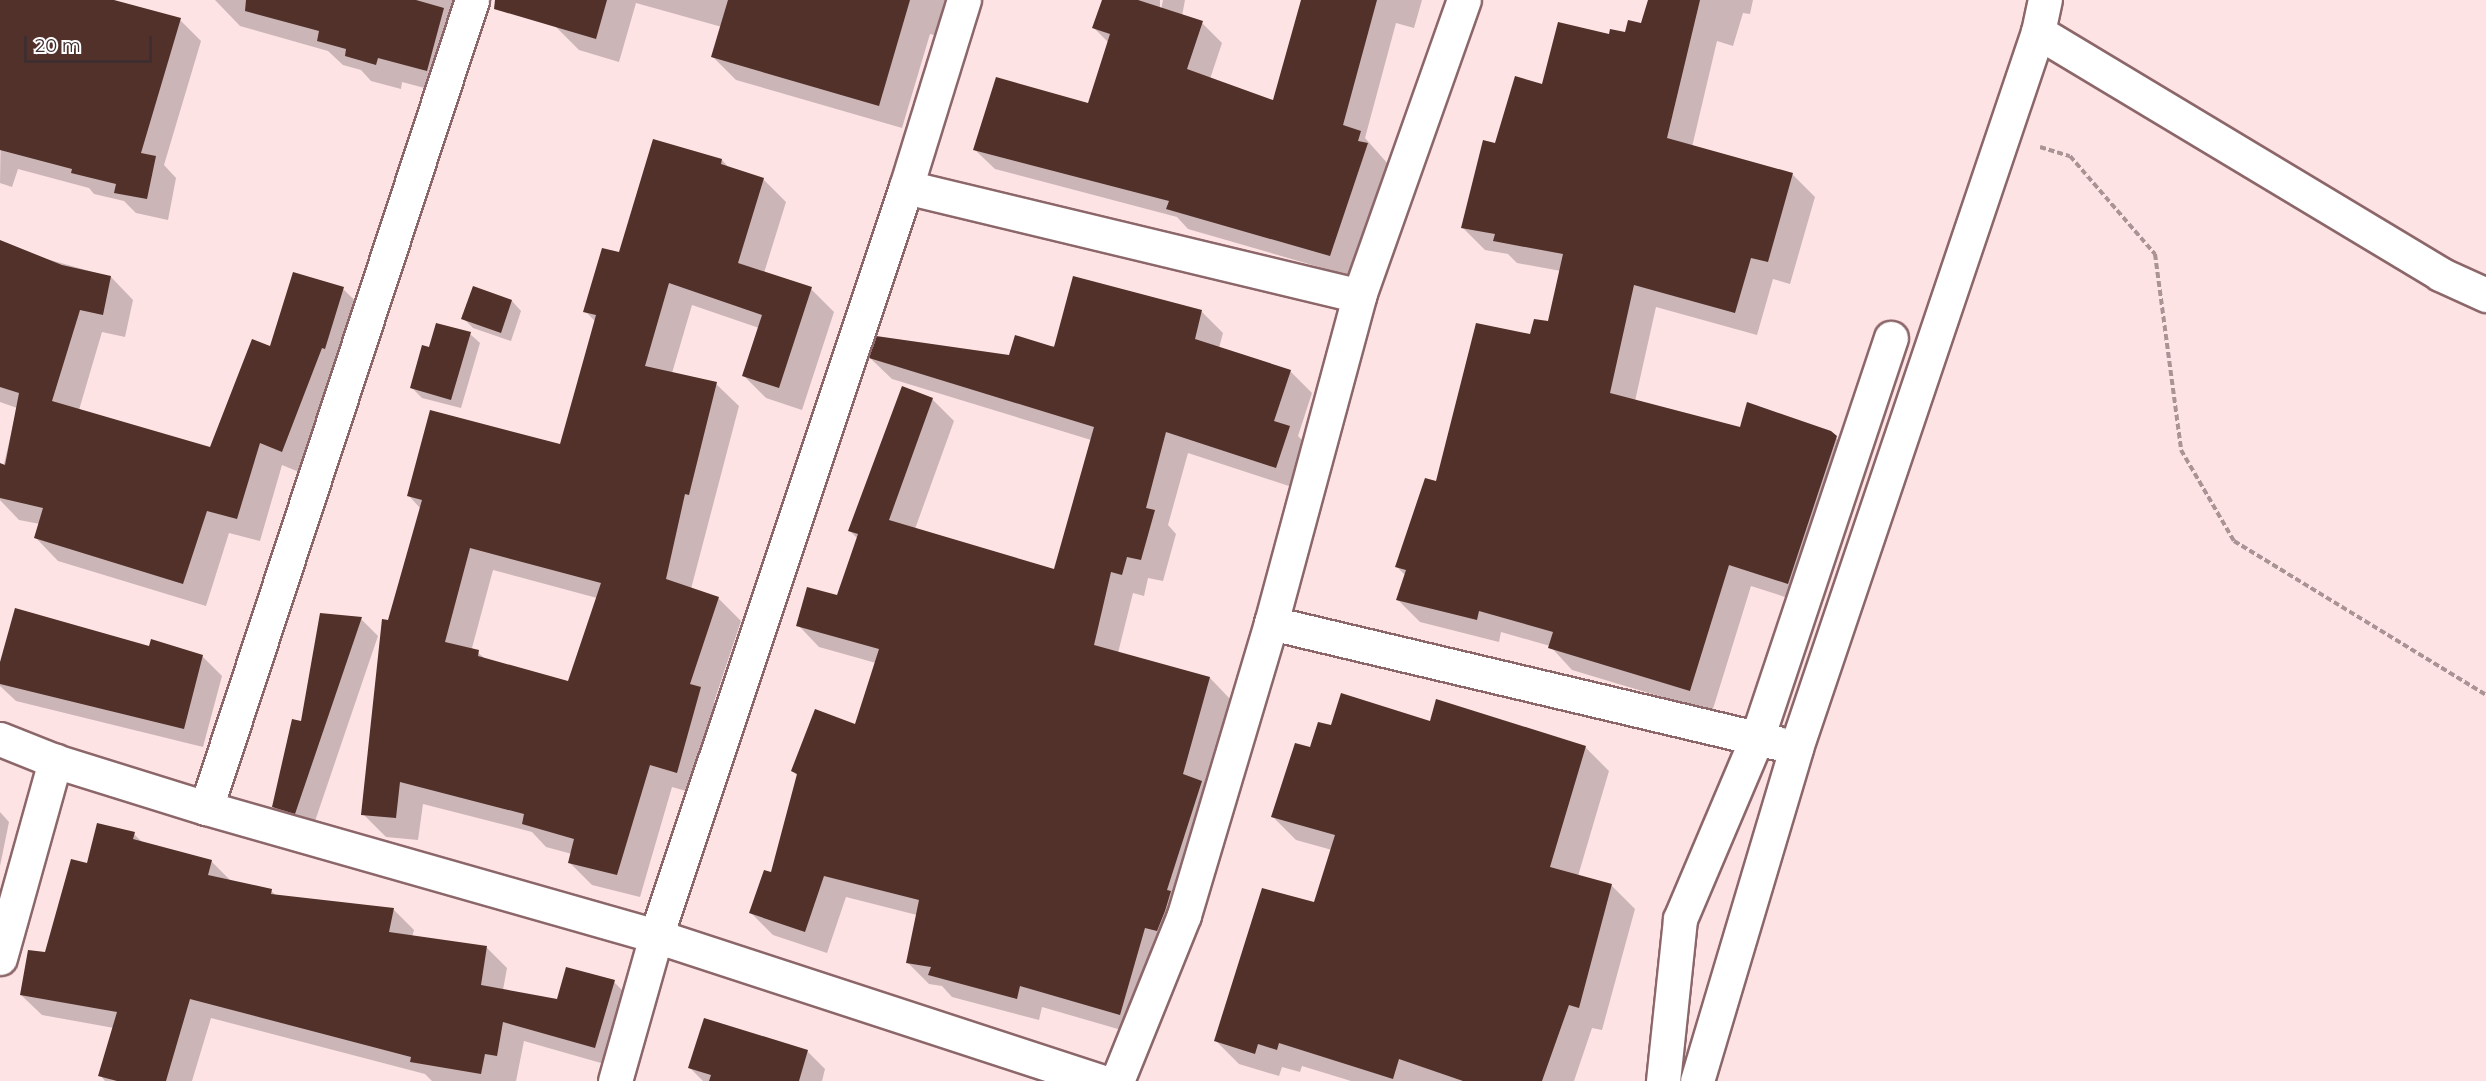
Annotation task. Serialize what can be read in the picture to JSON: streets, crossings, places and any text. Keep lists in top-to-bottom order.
{
  "scale_bar": "20 m"
}
